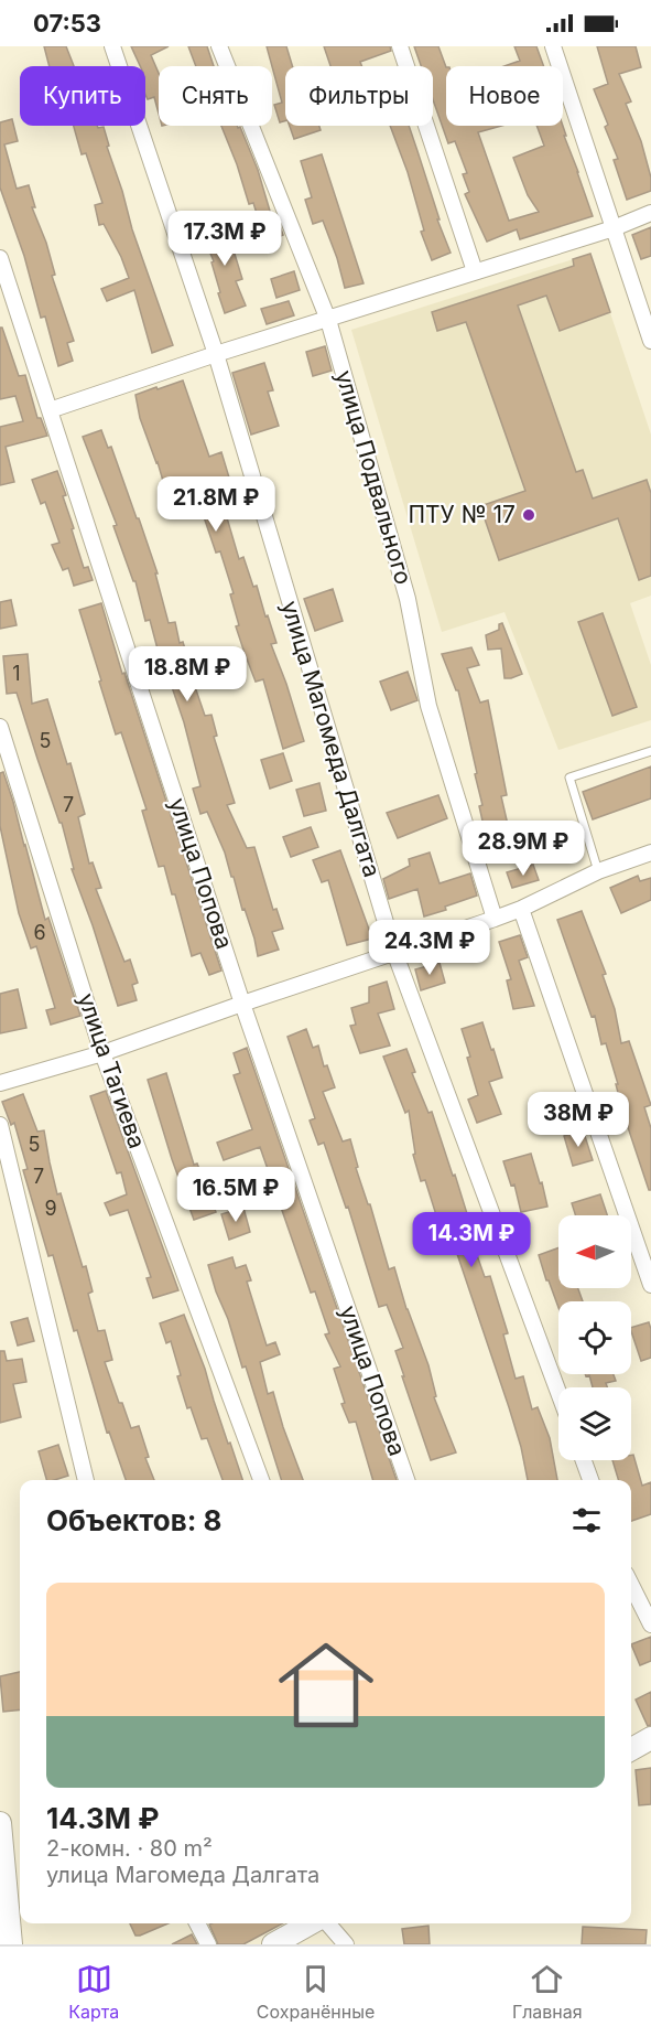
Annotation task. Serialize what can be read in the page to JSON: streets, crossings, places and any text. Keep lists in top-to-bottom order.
{
  "streets": {
    "street": [
      "улица Подвального",
      "улица Магомеда Далгата",
      "улица Попова",
      "улица Тагиева"
    ]
  },
  "places": ["ПТУ № 17"],
  "house_numbers": [
    "1",
    "5",
    "7",
    "6",
    "5",
    "7",
    "9"
  ],
  "north": "left",
  "page": {
    "status": "07:53",
    "chip": [
      "Купить",
      "Снять",
      "Фильтры",
      "Новое"
    ],
    "price": [
      "17.3M ₽",
      "21.8M ₽",
      "18.8M ₽",
      "28.9M ₽",
      "24.3M ₽",
      "38M ₽",
      "16.5M ₽",
      "14.3M ₽"
    ],
    "heading": "Объектов: 8",
    "list": [
      {
        "name": "14.3M ₽",
        "note": "2-комн. · 80 m² · улица Магомеда Далгата"
      }
    ],
    "tabs": ["Карта", "Сохранённые", "Главная"]
  }
}
